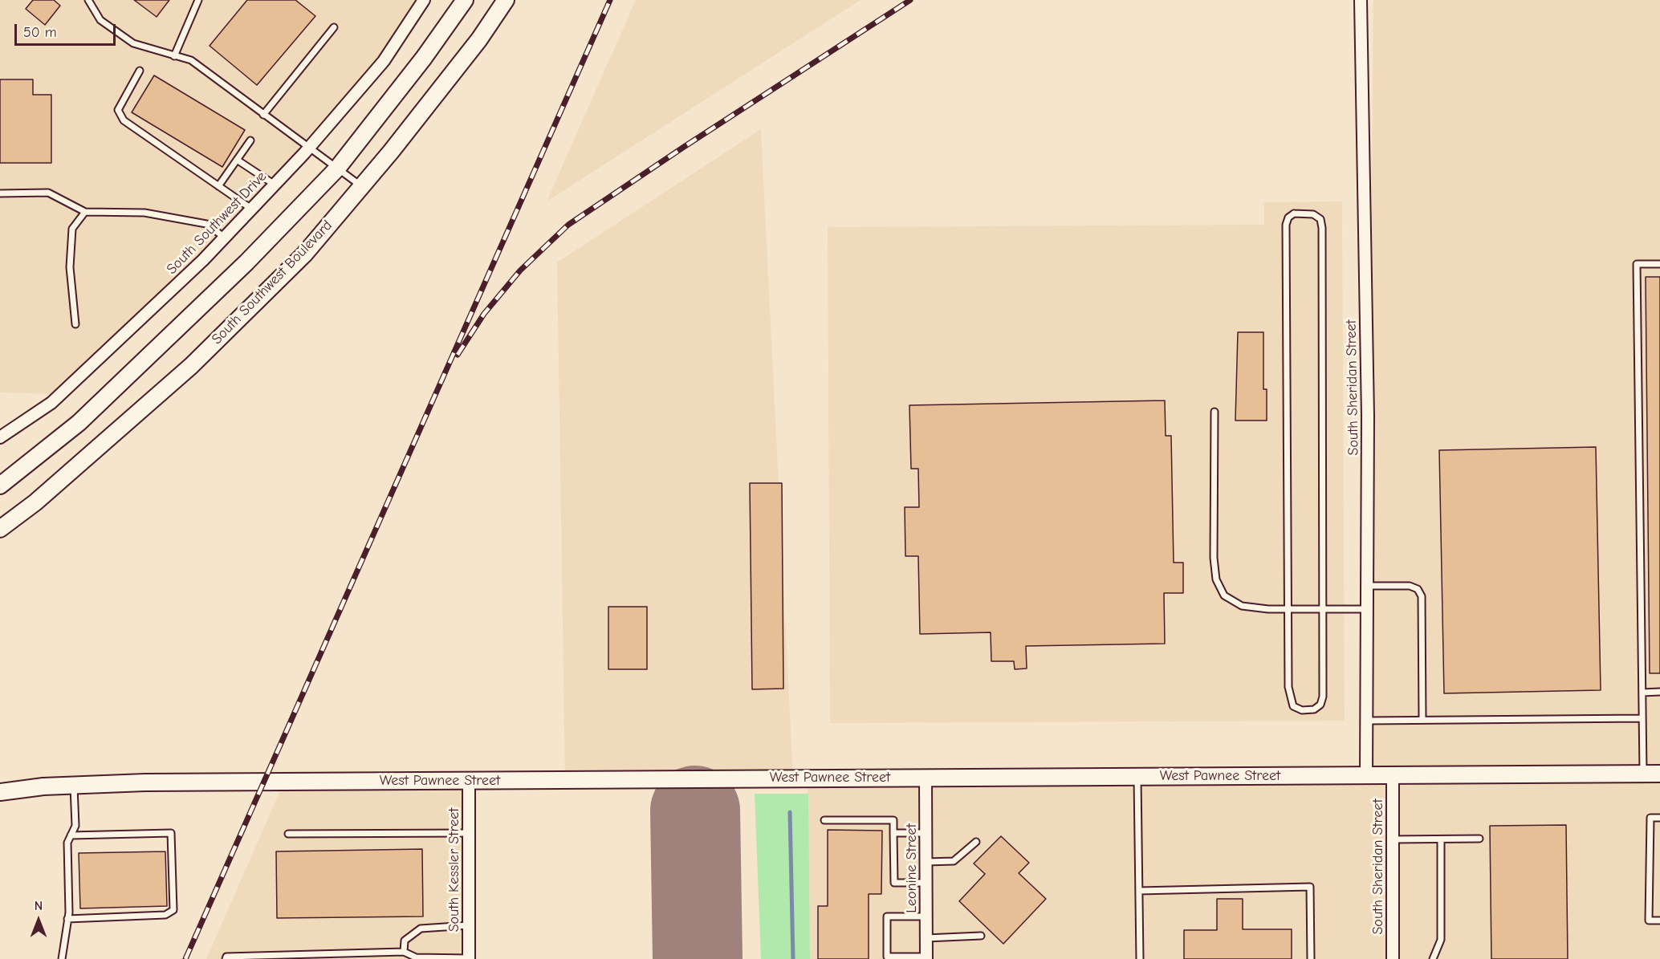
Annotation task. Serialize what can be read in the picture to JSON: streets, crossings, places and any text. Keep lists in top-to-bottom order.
{
  "streets": {
    "main road": ["South Southwest Boulevard", "West Pawnee Street"],
    "street": [
      "South Southwest Drive",
      "South Sheridan Street",
      "Leonine Street",
      "South Kessler Street"
    ]
  },
  "crossings": [
    ["South Sheridan Street", "West Pawnee Street"],
    ["West Pawnee Street", "Leonine Street"],
    ["West Pawnee Street", "South Kessler Street"]
  ],
  "scale_bar": "50 m",
  "north": "top"
}
